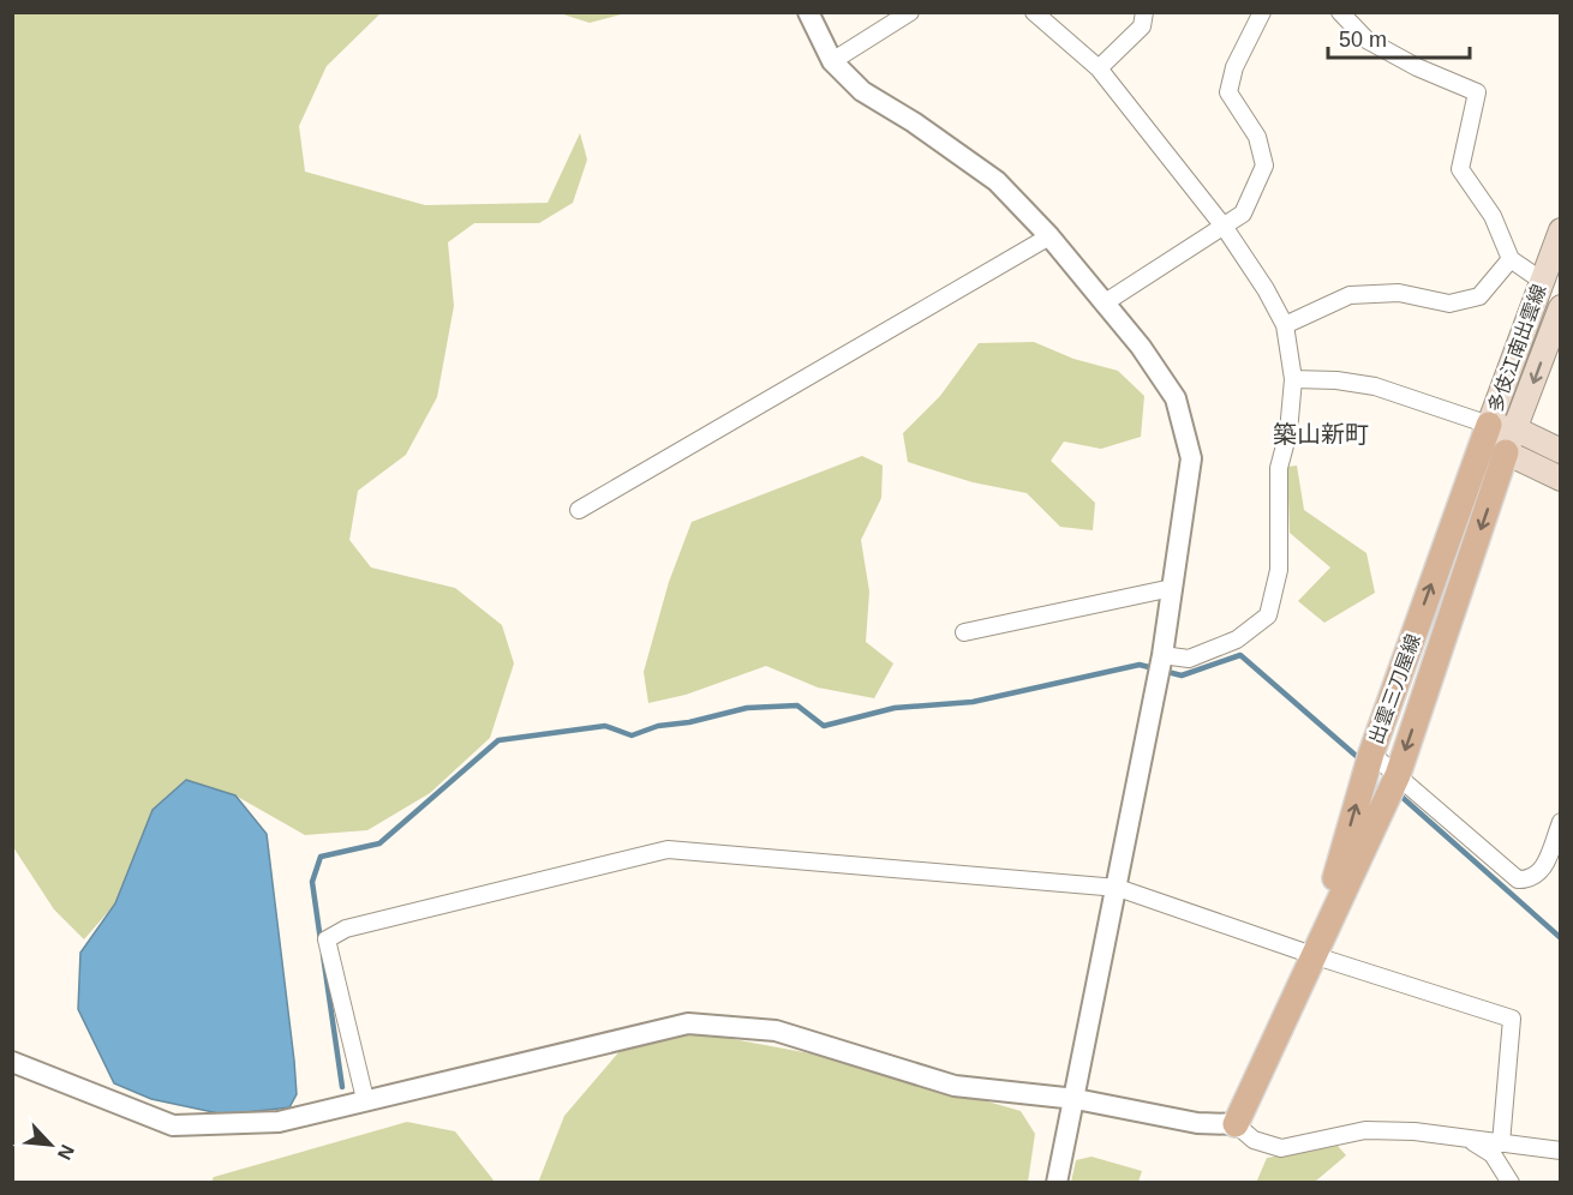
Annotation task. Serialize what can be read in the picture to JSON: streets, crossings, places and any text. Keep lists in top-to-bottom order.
{
  "streets": {
    "main road": ["多伎江南出雲線", "出雲三刀屋線"]
  },
  "crossings": [
    ["多伎江南出雲線", "出雲三刀屋線"]
  ],
  "districts": ["築山新町"],
  "scale_bar": "50 m",
  "north": "bottom right"
}
